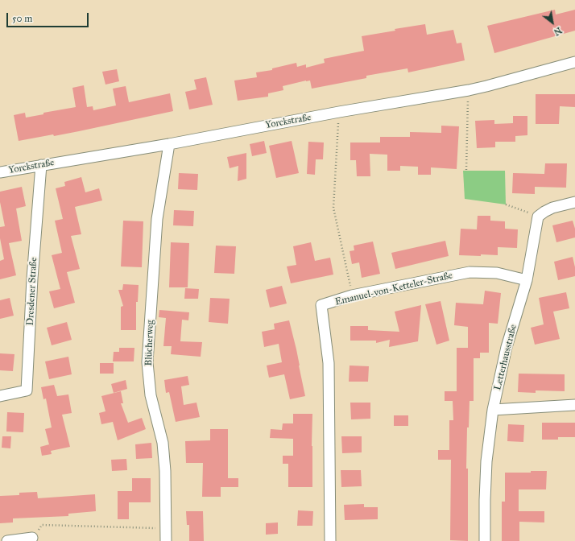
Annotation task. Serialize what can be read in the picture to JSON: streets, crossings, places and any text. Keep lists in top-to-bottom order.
{
  "streets": {
    "street": [
      "Yorckstraße",
      "Emanuel-von-Ketteler-Straße",
      "Dresdener Straße",
      "Blücherweg",
      "Letterhausstraße"
    ]
  },
  "crossings": [
    ["Yorckstraße", "Dresdener Straße"],
    ["Yorckstraße", "Blücherweg"],
    ["Emanuel-von-Ketteler-Straße", "Letterhausstraße"]
  ],
  "scale_bar": "50 m",
  "north": "bottom right"
}
